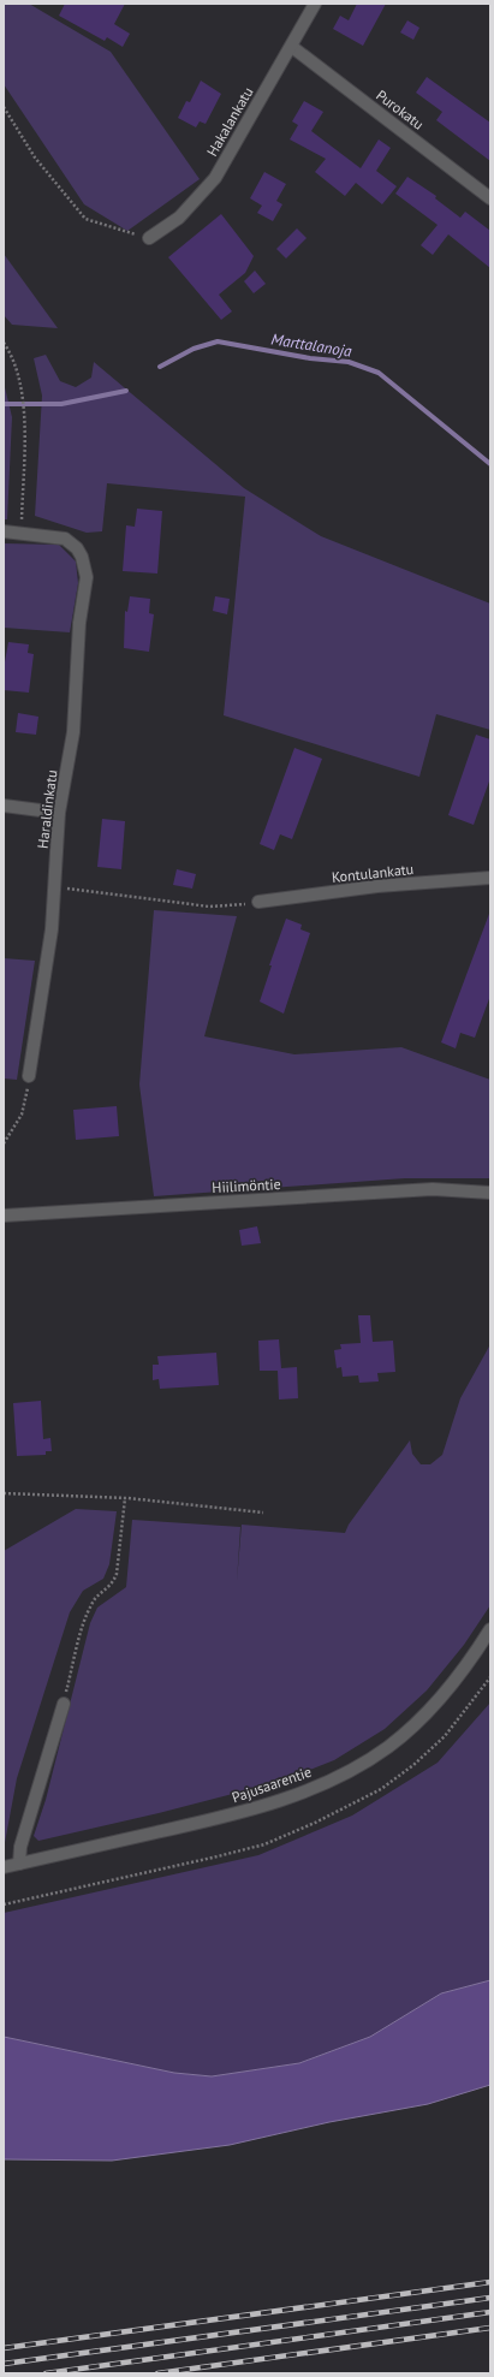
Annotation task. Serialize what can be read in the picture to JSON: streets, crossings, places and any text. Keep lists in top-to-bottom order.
{
  "streets": {
    "street": [
      "Purokatu",
      "Hakalankatu",
      "Haraldinkatu",
      "Kontulankatu",
      "Hiilimöntie",
      "Pajusaarentie"
    ]
  },
  "crossings": [
    ["Purokatu", "Hakalankatu"]
  ],
  "water": ["Marttalanoja"]
}
